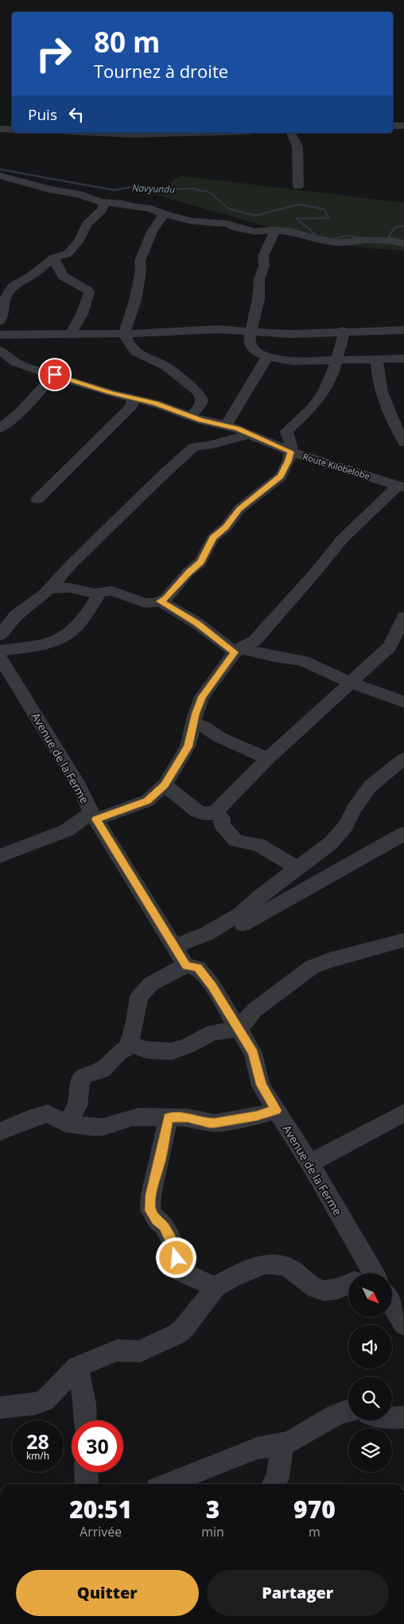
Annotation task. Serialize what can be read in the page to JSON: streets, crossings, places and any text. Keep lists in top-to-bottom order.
{
  "streets": {
    "street": ["Route Kilobelobe", "Avenue de la Ferme"]
  },
  "water": ["Navyundu"],
  "north": "bottom right",
  "page": {
    "turn": ["80 m", "Tournez à droite"],
    "then": "Puis",
    "speed": "28 km/h",
    "limit": "30",
    "eta": [
      "20:51",
      "Arrivée",
      "3",
      "min",
      "970",
      "m"
    ],
    "buttons": ["Quitter", "Partager"]
  }
}
